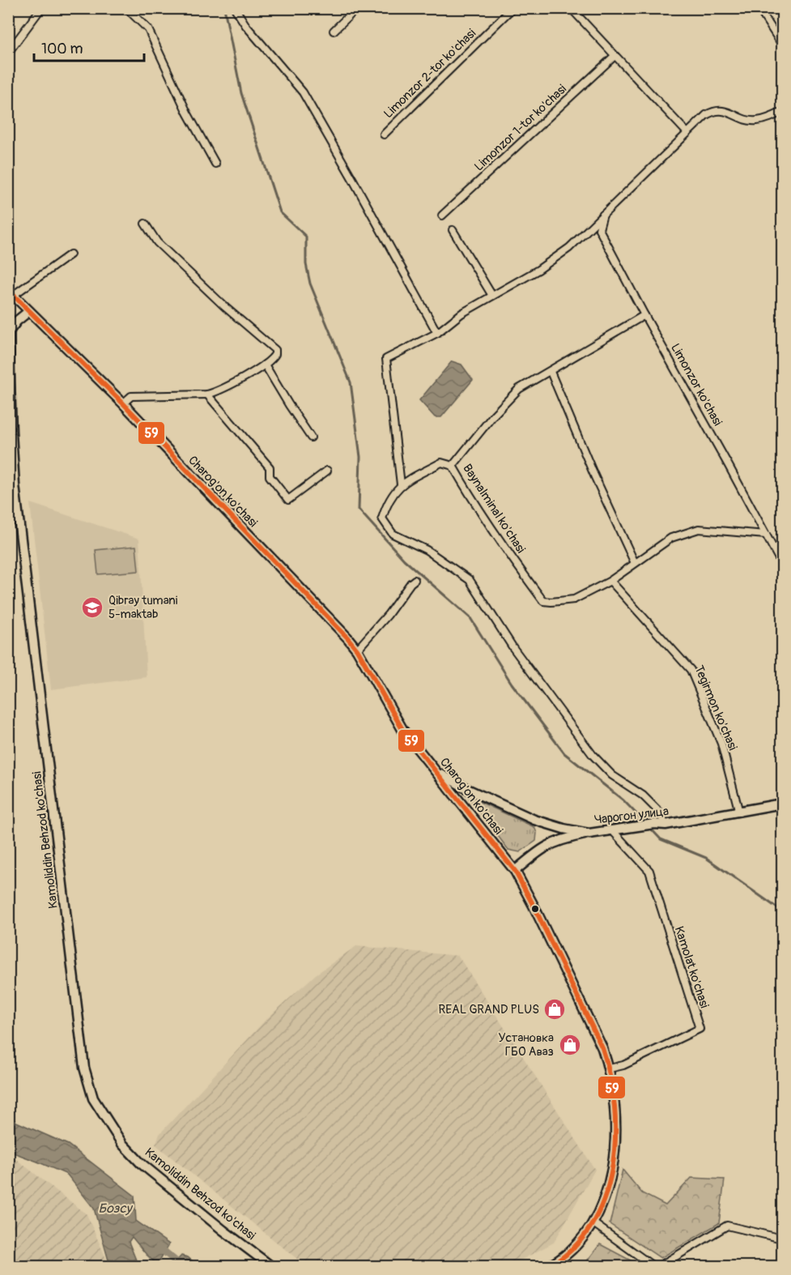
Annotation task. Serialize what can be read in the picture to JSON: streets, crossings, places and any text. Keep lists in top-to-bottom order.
{
  "streets": {
    "main road": ["Charog'on ko'chasi", "Чарогон улица", "Kamoliddin Behzod ko'chasi"],
    "street": [
      "Limonzor 2-tor ko'chasi",
      "Limonzor 1-tor ko'chasi",
      "Limonzor ko'chasi",
      "Baynalminal ko'chasi",
      "Tegirmon ko'chasi",
      "Kamolat ko'chasi"
    ]
  },
  "crossings": [
    ["Limonzor ko'chasi", "Baynalminal ko'chasi"],
    ["Charog'on ko'chasi", "Чарогон улица"],
    ["Charog'on ko'chasi", "Kamolat ko'chasi"],
    ["Baynalminal ko'chasi", "Tegirmon ko'chasi"],
    ["Baynalminal ko'chasi", "Чарогон улица"],
    ["Tegirmon ko'chasi", "Чарогон улица"],
    ["Чарогон улица", "Kamolat ko'chasi"]
  ],
  "water": ["Бозсу"],
  "places": {
    "school or university": ["Qibray tumani 5-maktab"],
    "shop": ["REAL GRAND PLUS", "Установка ГБО Аваз"]
  },
  "lines": ["transit line 59"],
  "scale_bar": "100 m"
}
